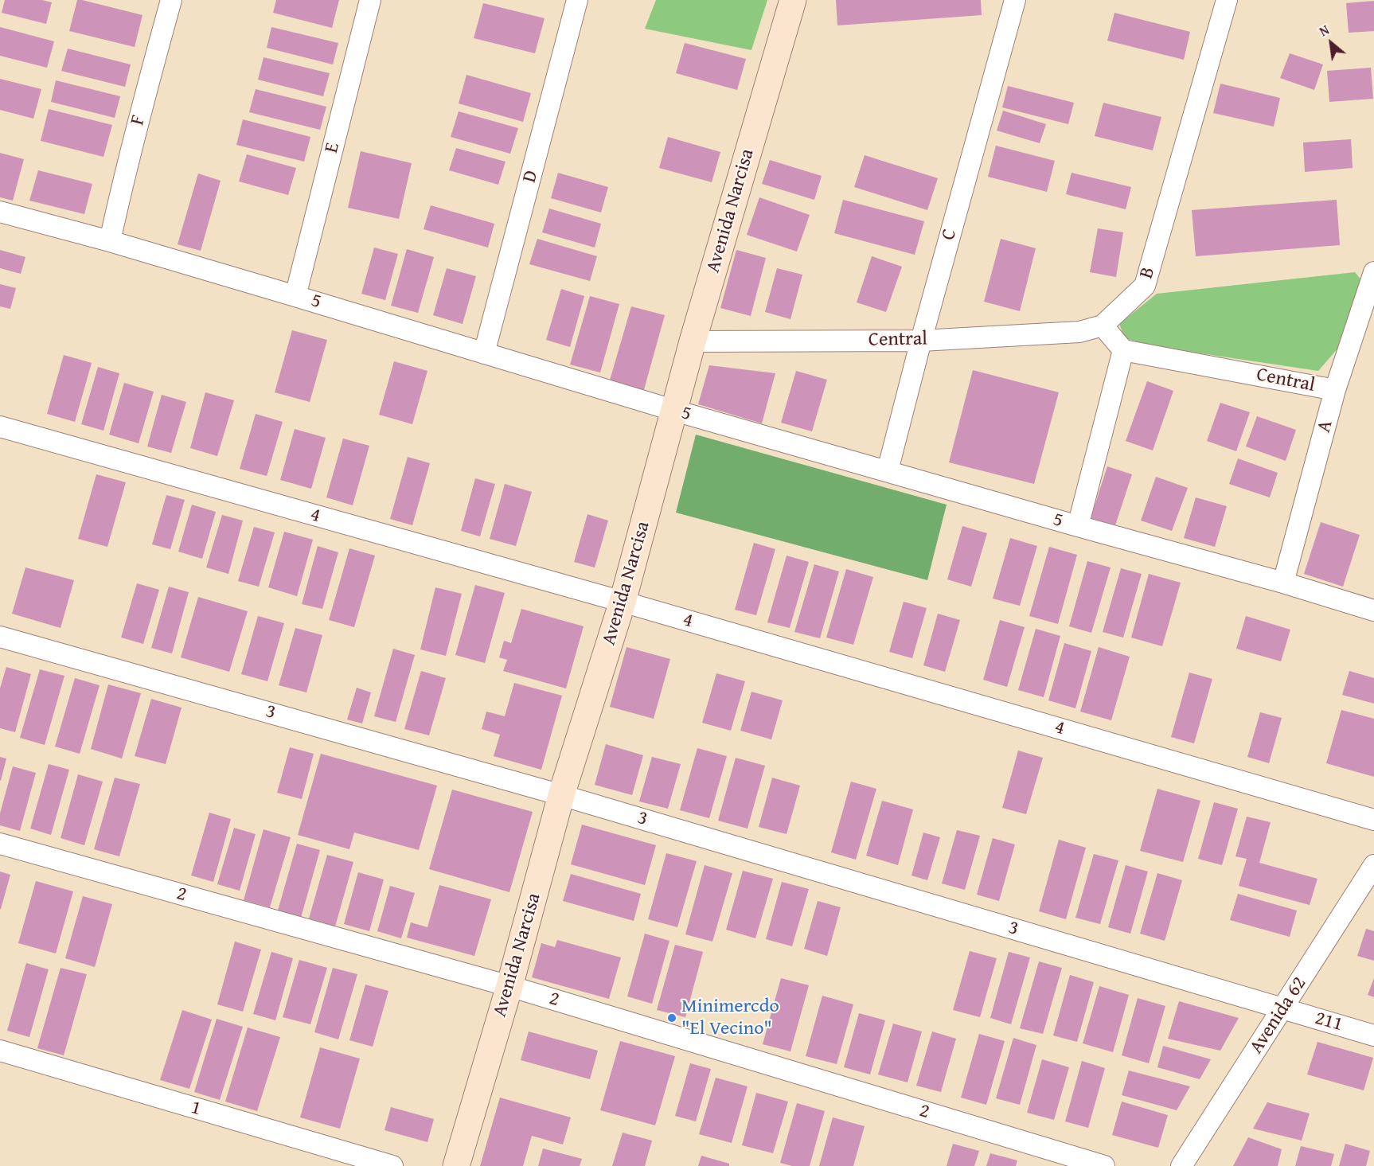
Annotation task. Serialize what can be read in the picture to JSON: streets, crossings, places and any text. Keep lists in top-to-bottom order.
{
  "streets": {
    "street": [
      "F",
      "E",
      "D",
      "Avenida Narcisa",
      "C",
      "B",
      "5",
      "Central",
      "A",
      "4",
      "3",
      "2",
      "Avenida 62",
      "211",
      "1"
    ]
  },
  "crossings": [
    ["F", "5"],
    ["E", "5"],
    ["D", "5"],
    ["Avenida Narcisa", "5"],
    ["Avenida Narcisa", "Central"],
    ["Avenida Narcisa", "4"],
    ["Avenida Narcisa", "3"],
    ["Avenida Narcisa", "2"],
    ["C", "5"],
    ["C", "Central"],
    ["B", "Central"],
    ["5", "A"],
    ["Central", "A"],
    ["3", "Avenida 62"],
    ["3", "211"],
    ["Avenida 62", "211"]
  ],
  "places": ["Minimercdo \"El Vecino\""],
  "north": "top left"
}
